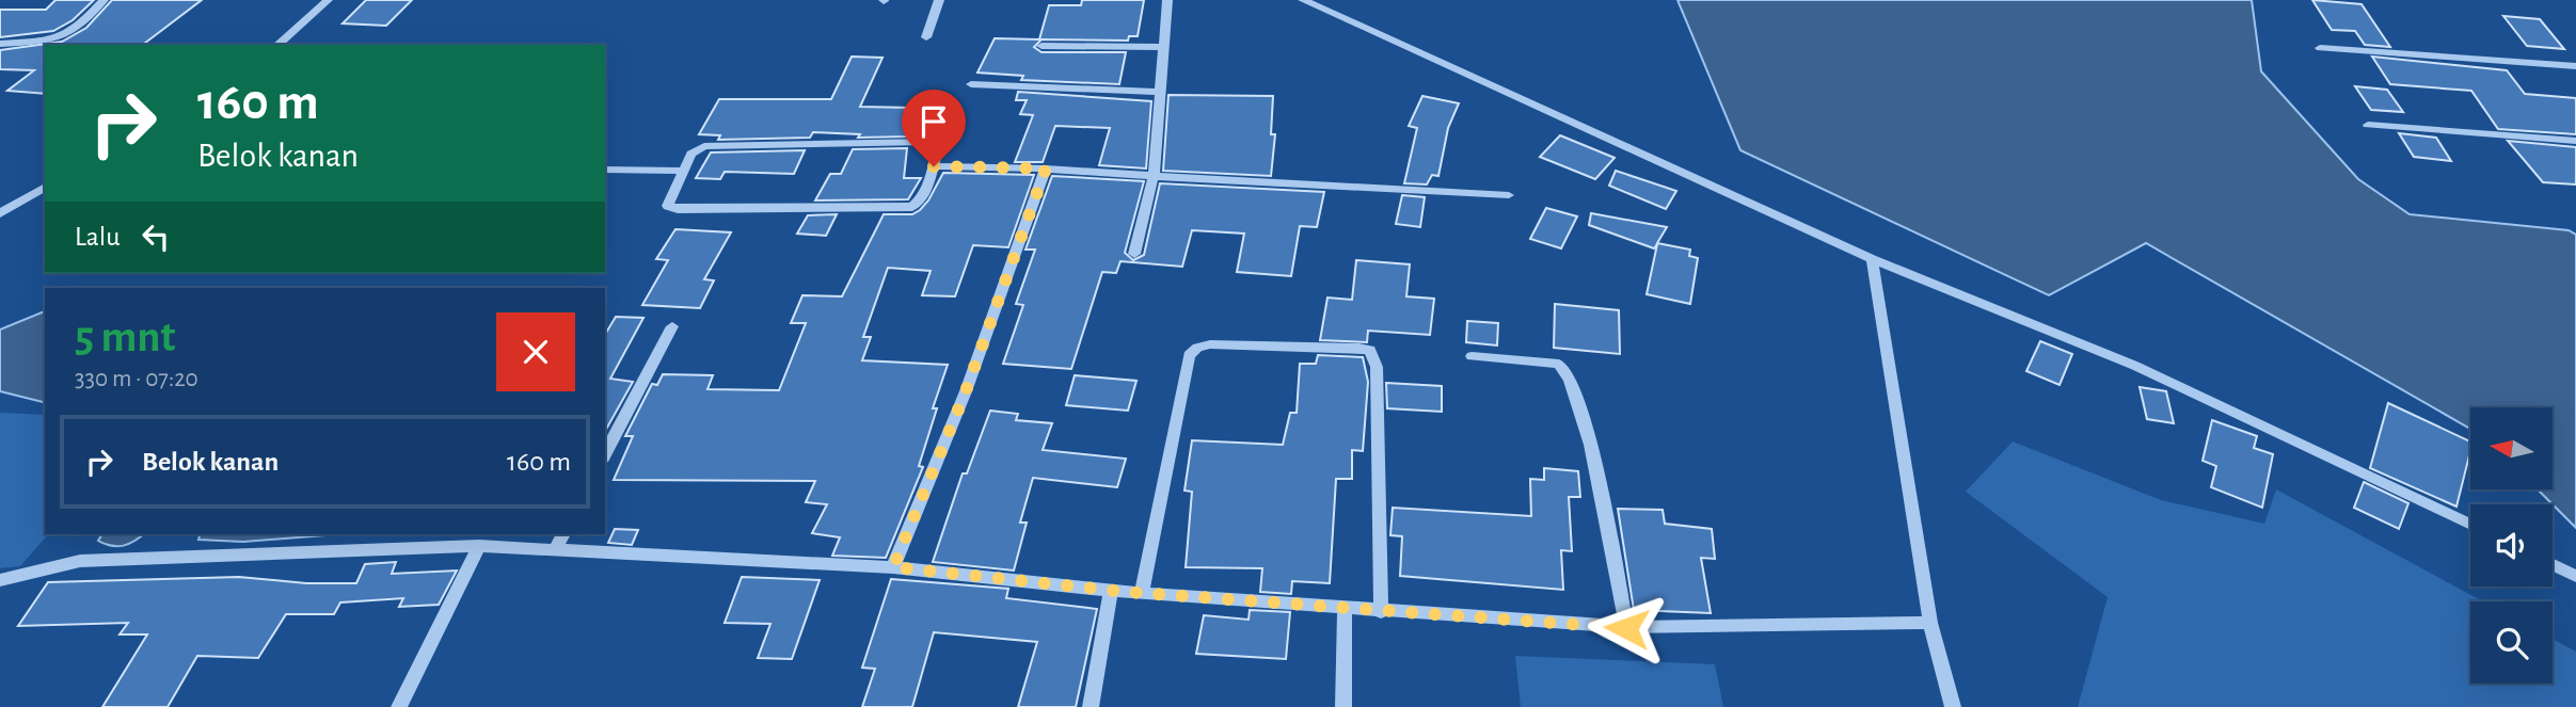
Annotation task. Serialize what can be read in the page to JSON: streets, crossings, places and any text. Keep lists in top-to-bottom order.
{
  "north": "left",
  "page": {
    "turn": ["160 m", "Belok kanan"],
    "then": "Lalu",
    "heading": ["5 mnt", "330 m · 07:20"],
    "list": [
      {
        "name": "Belok kanan",
        "value": "160 m"
      }
    ]
  }
}
